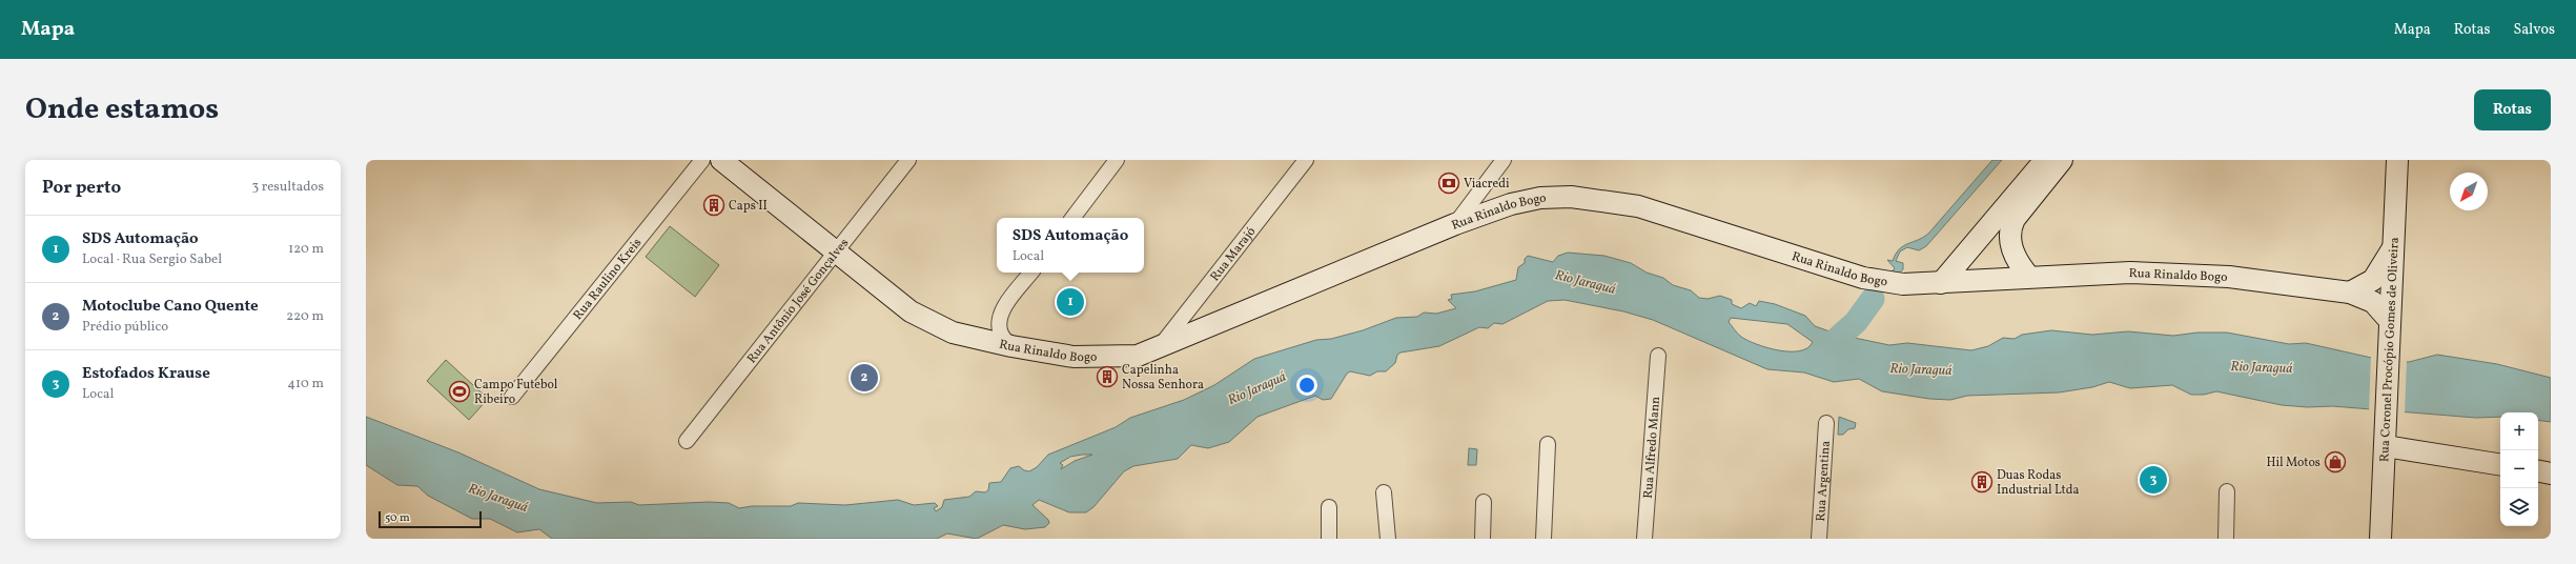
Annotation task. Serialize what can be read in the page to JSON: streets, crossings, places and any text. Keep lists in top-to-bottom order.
{
  "streets": {
    "main road": ["Rua Rinaldo Bogo", "Rua Coronel Procópio Gomes de Oliveira"],
    "street": [
      "Rua Marajó",
      "Rua Raulino Kreis",
      "Rua Antônio José Gonçalves",
      "Rua Alfredo Mann",
      "Rua Argentina"
    ]
  },
  "crossings": [
    ["Rua Rinaldo Bogo", "Rua Marajó"],
    ["Rua Rinaldo Bogo", "Rua Antônio José Gonçalves"],
    ["Rua Rinaldo Bogo", "Rua Coronel Procópio Gomes de Oliveira"]
  ],
  "water": ["Rio Jaraguá"],
  "places": {
    "bank": ["Viacredi"],
    "building": ["Caps II", "Capelinha Nossa Senhora", "Duas Rodas Industrial Ltda"],
    "sports": ["Campo Futebol Ribeiro"],
    "shop": ["Hil Motos"]
  },
  "scale_bar": "50 m",
  "north": "bottom left",
  "page": {
    "header": "Mapa",
    "nav": ["Mapa", "Rotas", "Salvos"],
    "title": "Onde estamos",
    "buttons": "Rotas",
    "heading": ["Por perto", "3 resultados"],
    "list": [
      {
        "mark": "1",
        "name": "SDS Automação",
        "note": "Local · Rua Sergio Sabel",
        "value": "120 m"
      },
      {
        "mark": "2",
        "name": "Motoclube Cano Quente",
        "note": "Prédio público",
        "value": "220 m"
      },
      {
        "mark": "3",
        "name": "Estofados Krause",
        "note": "Local",
        "value": "410 m"
      }
    ],
    "popup": ["SDS Automação", "Local"],
    "pins": ["1", "2", "3"],
    "map_buttons": ["+", "−"],
    "scale": "50 m"
  }
}
